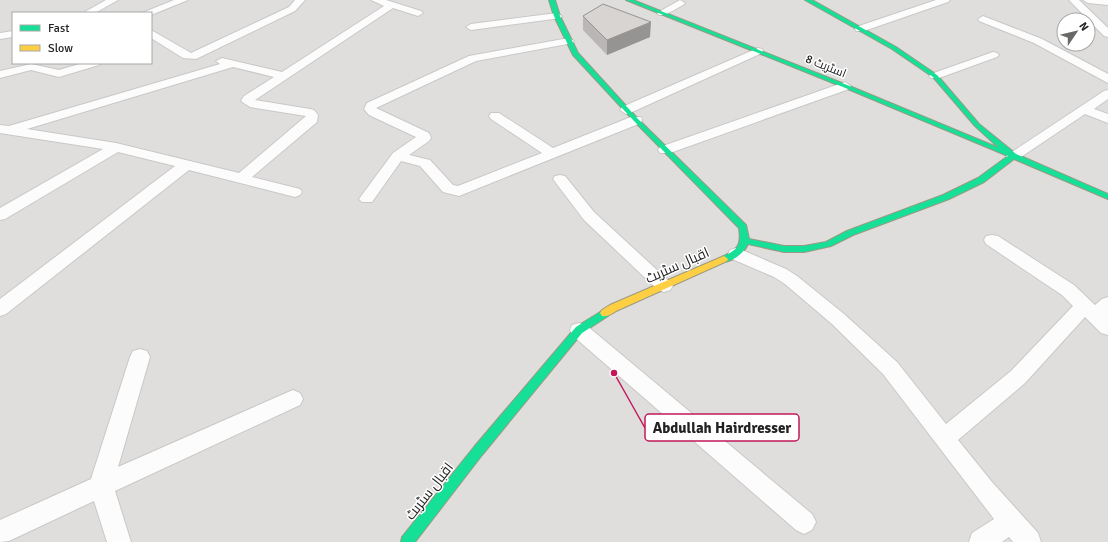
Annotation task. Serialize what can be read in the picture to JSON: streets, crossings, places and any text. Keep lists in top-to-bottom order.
{
  "streets": {
    "street": ["اسٹریٹ 8", "اقبال سٹریٹ"]
  },
  "places": ["Abdullah Hairdresser"],
  "legend": ["Fast", "Slow"],
  "north": "top right"
}
